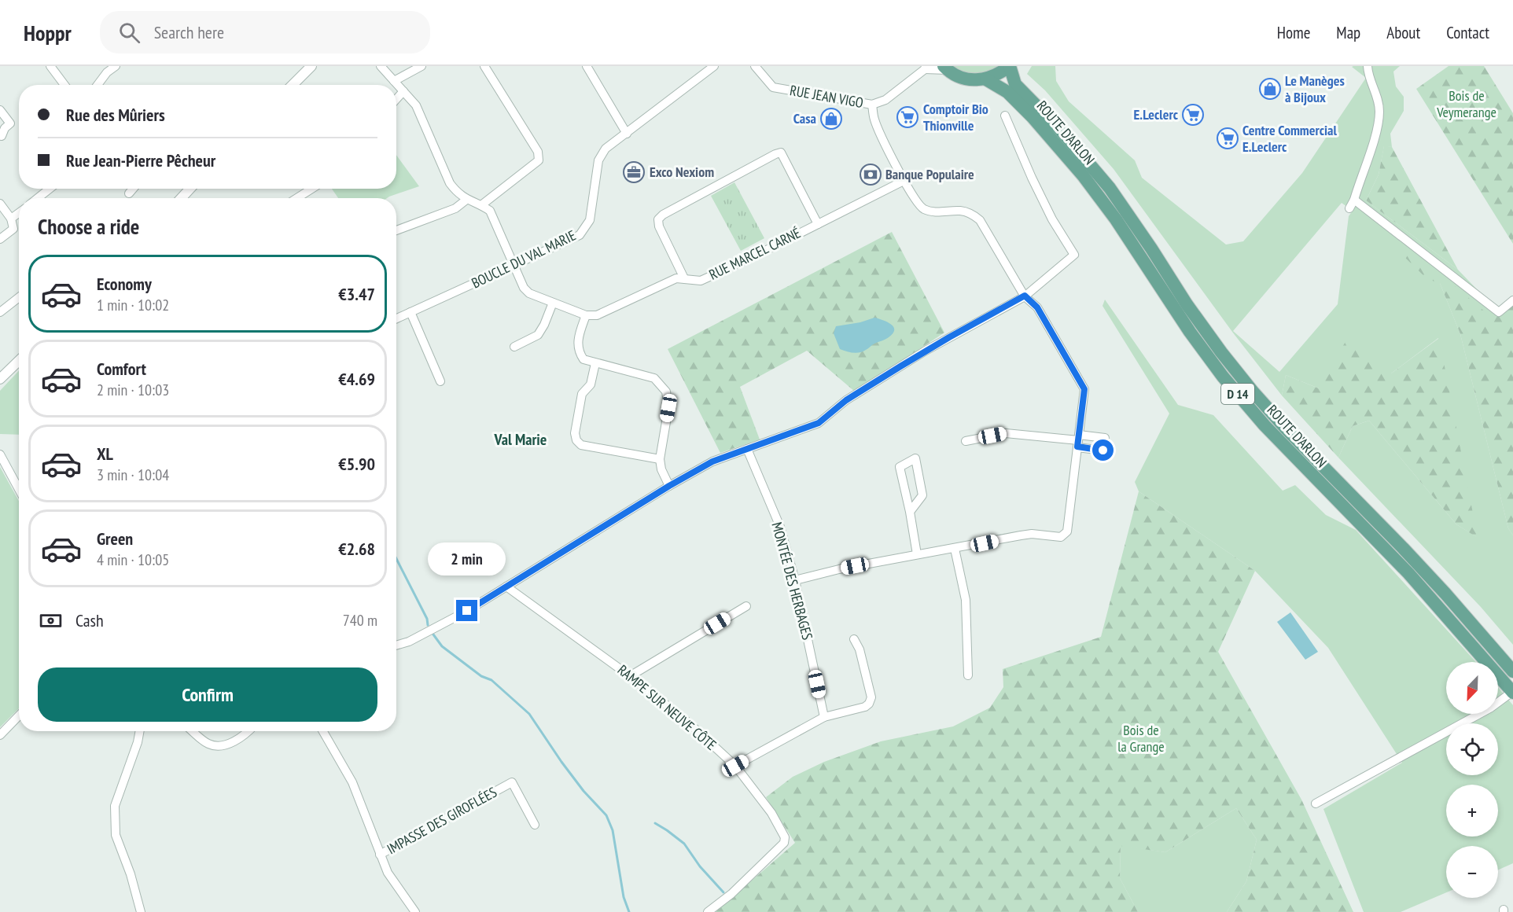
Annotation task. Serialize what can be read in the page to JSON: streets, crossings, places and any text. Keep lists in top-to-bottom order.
{
  "streets": {
    "main road": ["ROUTE D'ARLON", "D 14"],
    "street": [
      "RUE JEAN VIGO",
      "RUE MARCEL CARNÉ",
      "BOUCLE DU VAL MARIE",
      "MONTÉE DES HERBAGES",
      "RAMPE SUR NEUVE CÔTE",
      "IMPASSE DES GIROFLÉES"
    ]
  },
  "districts": ["Val Marie"],
  "parks": ["Bois de Veymerange", "Bois de la Grange"],
  "places": {
    "shop": ["Le Manèges à Bijoux", "Casa"],
    "supermarket": ["E.Leclerc", "Comptoir Bio Thionville", "Centre Commercial E.Leclerc"],
    "office": ["Exco Nexiom"],
    "bank": ["Banque Populaire"]
  },
  "north": "bottom left",
  "page": {
    "header": "Hoppr",
    "search": "Search here",
    "nav": [
      "Home",
      "Map",
      "About",
      "Contact"
    ],
    "banner": ["Rue des Mûriers", "Rue Jean-Pierre Pêcheur"],
    "heading": "Choose a ride",
    "list": [
      {
        "name": "Economy",
        "note": "1 min · 10:02",
        "value": "€3.47"
      },
      {
        "name": "Comfort",
        "note": "2 min · 10:03",
        "value": "€4.69"
      },
      {
        "name": "XL",
        "note": "3 min · 10:04",
        "value": "€5.90"
      },
      {
        "name": "Green",
        "note": "4 min · 10:05",
        "value": "€2.68"
      }
    ],
    "bubble": "2 min",
    "pay": ["Cash", "740 m"],
    "buttons": "Confirm",
    "map_buttons": ["+", "−"]
  }
}
